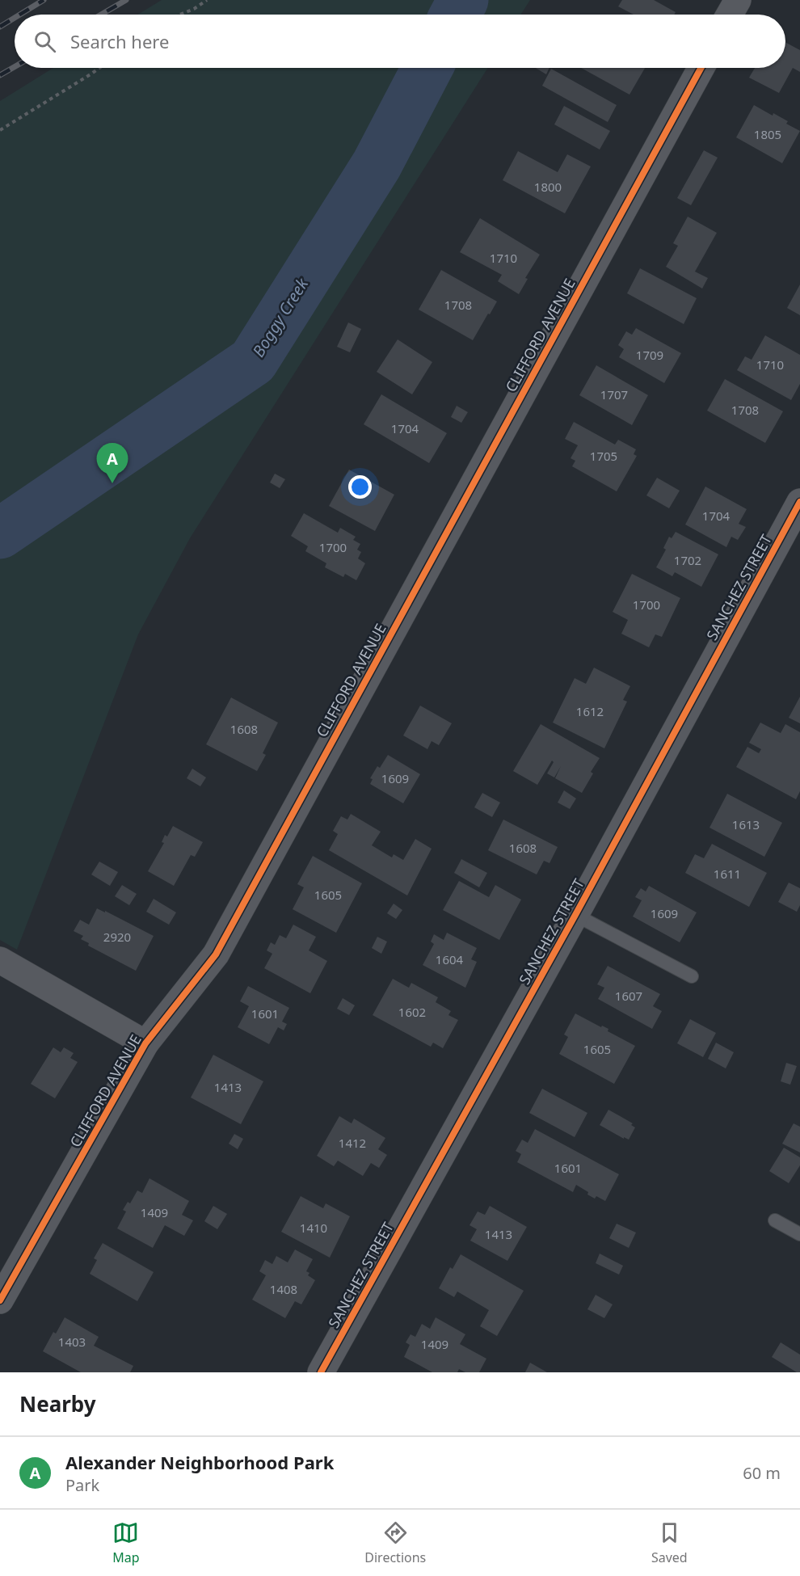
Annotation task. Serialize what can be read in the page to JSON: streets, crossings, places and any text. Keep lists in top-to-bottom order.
{
  "streets": {
    "street": ["CLIFFORD AVENUE", "SANCHEZ STREET"]
  },
  "water": ["Boggy Creek"],
  "house_numbers": [
    "1805",
    "1800",
    "1710",
    "1708",
    "1709",
    "1710",
    "1707",
    "1708",
    "1704",
    "1705",
    "1704",
    "1700",
    "1702",
    "1700",
    "1612",
    "1608",
    "1609",
    "1613",
    "1608",
    "1611",
    "1605",
    "1609",
    "2920",
    "1604",
    "1607",
    "1602",
    "1601",
    "1605",
    "1413",
    "1412",
    "1601",
    "1409",
    "1410",
    "1413",
    "1408",
    "1403",
    "1409"
  ],
  "page": {
    "search": "Search here",
    "pins": "A",
    "heading": "Nearby",
    "list": [
      {
        "mark": "A",
        "name": "Alexander Neighborhood Park",
        "note": "Park",
        "value": "60 m"
      }
    ],
    "nav": ["Map", "Directions", "Saved"]
  }
}
